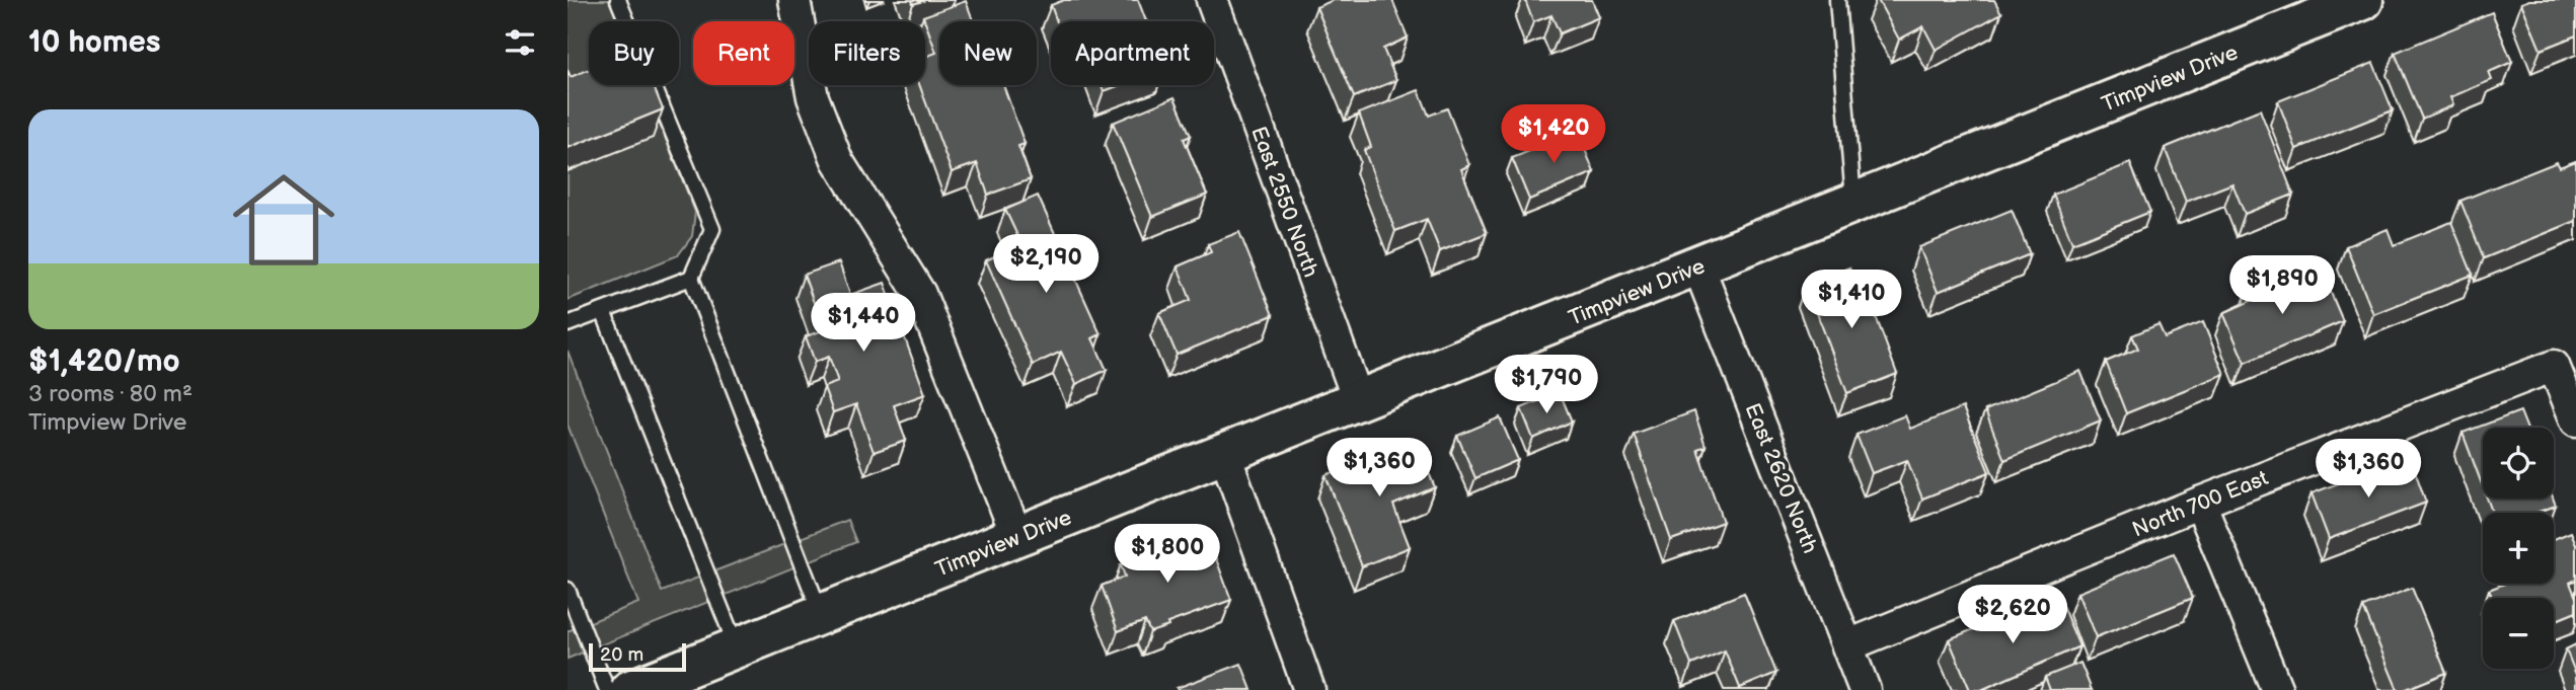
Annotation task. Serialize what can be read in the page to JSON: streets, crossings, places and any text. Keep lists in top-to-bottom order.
{
  "streets": {
    "street": [
      "Timpview Drive",
      "East 2550 North",
      "East 2620 North",
      "North 700 East"
    ]
  },
  "crossings": [
    ["Timpview Drive", "East 2550 North"],
    ["Timpview Drive", "East 2620 North"],
    ["East 2620 North", "North 700 East"]
  ],
  "scale_bar": "20 m",
  "page": {
    "heading": "10 homes",
    "chip": [
      "Buy",
      "Rent",
      "Filters",
      "New",
      "Apartment"
    ],
    "list": [
      {
        "name": "$1,420/mo",
        "note": "3 rooms · 80 m² · Timpview Drive"
      }
    ],
    "price": [
      "$1,420",
      "$2,190",
      "$1,890",
      "$1,410",
      "$1,440",
      "$1,790",
      "$1,360",
      "$1,360",
      "$1,800",
      "$2,620"
    ],
    "map_buttons": ["+", "−"],
    "scale": "20 m"
  }
}
